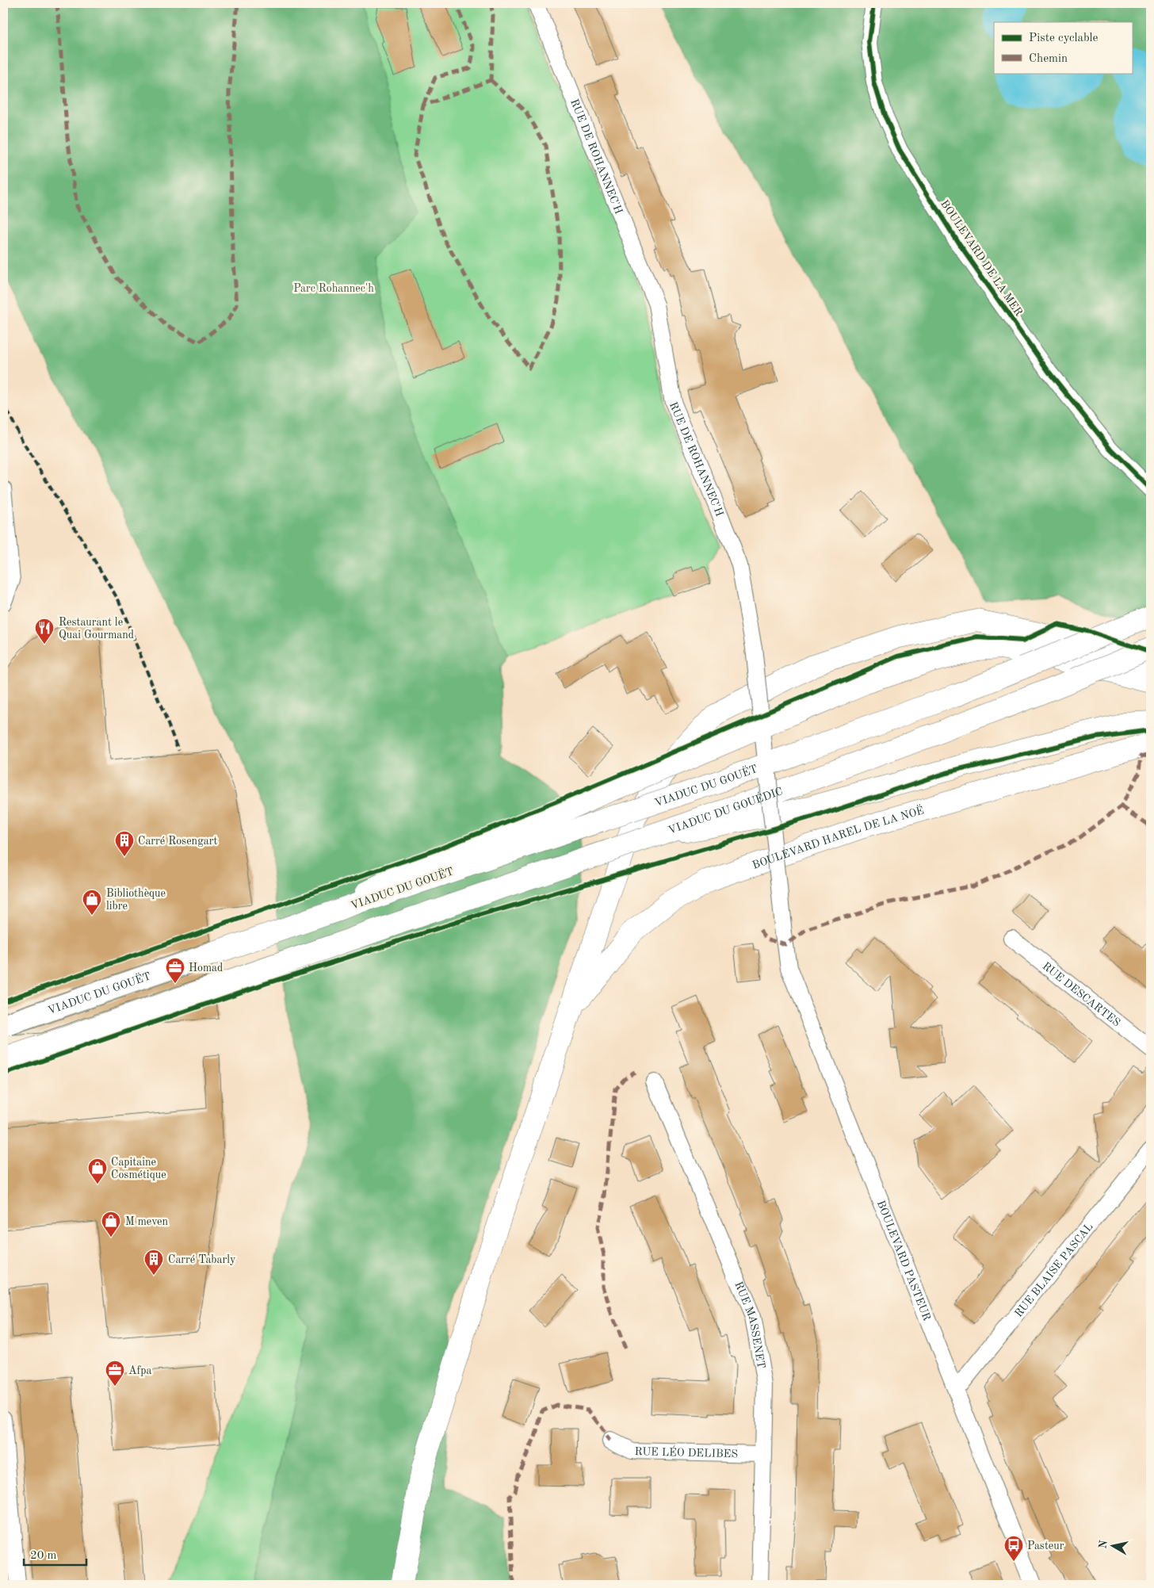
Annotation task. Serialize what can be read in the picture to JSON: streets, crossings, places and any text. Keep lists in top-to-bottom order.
{
  "streets": {
    "main road": ["VIADUC DU GOUËT", "VIADUC DU GOUÉDIC", "BOULEVARD HAREL DE LA NOË"],
    "street": [
      "RUE DE ROHANNEC'H",
      "BOULEVARD DE LA MER",
      "RUE DESCARTES",
      "BOULEVARD PASTEUR",
      "RUE BLAISE PASCAL",
      "RUE MASSENET",
      "RUE LÉO DELIBES"
    ]
  },
  "crossings": [
    ["RUE DE ROHANNEC'H", "BOULEVARD PASTEUR"],
    ["BOULEVARD PASTEUR", "RUE BLAISE PASCAL"],
    ["RUE MASSENET", "RUE LÉO DELIBES"]
  ],
  "parks": ["Parc Rohannec'h"],
  "places": {
    "restaurant": ["Restaurant le Quai Gourmand"],
    "building": ["Carré Rosengart", "Carré Tabarly"],
    "shop": ["Bibliothèque libre", "Capitaine Cosmétique", "M meven"],
    "office": ["Homad", "Afpa"],
    "bus stop": ["Pasteur"]
  },
  "legend": ["Piste cyclable", "Chemin"],
  "scale_bar": "20 m",
  "north": "left"
}
